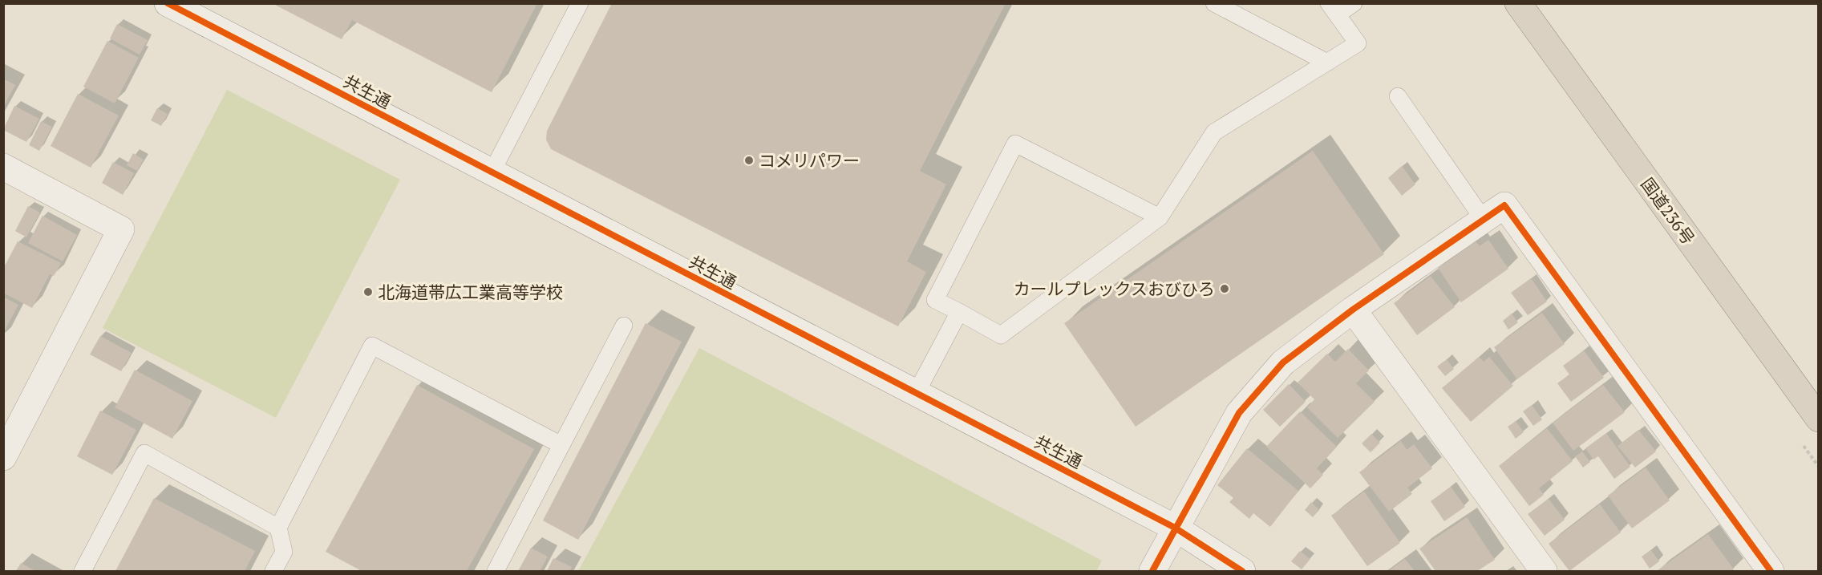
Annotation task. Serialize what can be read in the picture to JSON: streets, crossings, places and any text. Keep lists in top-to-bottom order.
{
  "streets": {
    "highway": ["国道236号"],
    "street": ["共生通"]
  },
  "places": ["コメリパワー", "カールプレックスおびひろ", "北海道帯広工業高等学校"]
}
